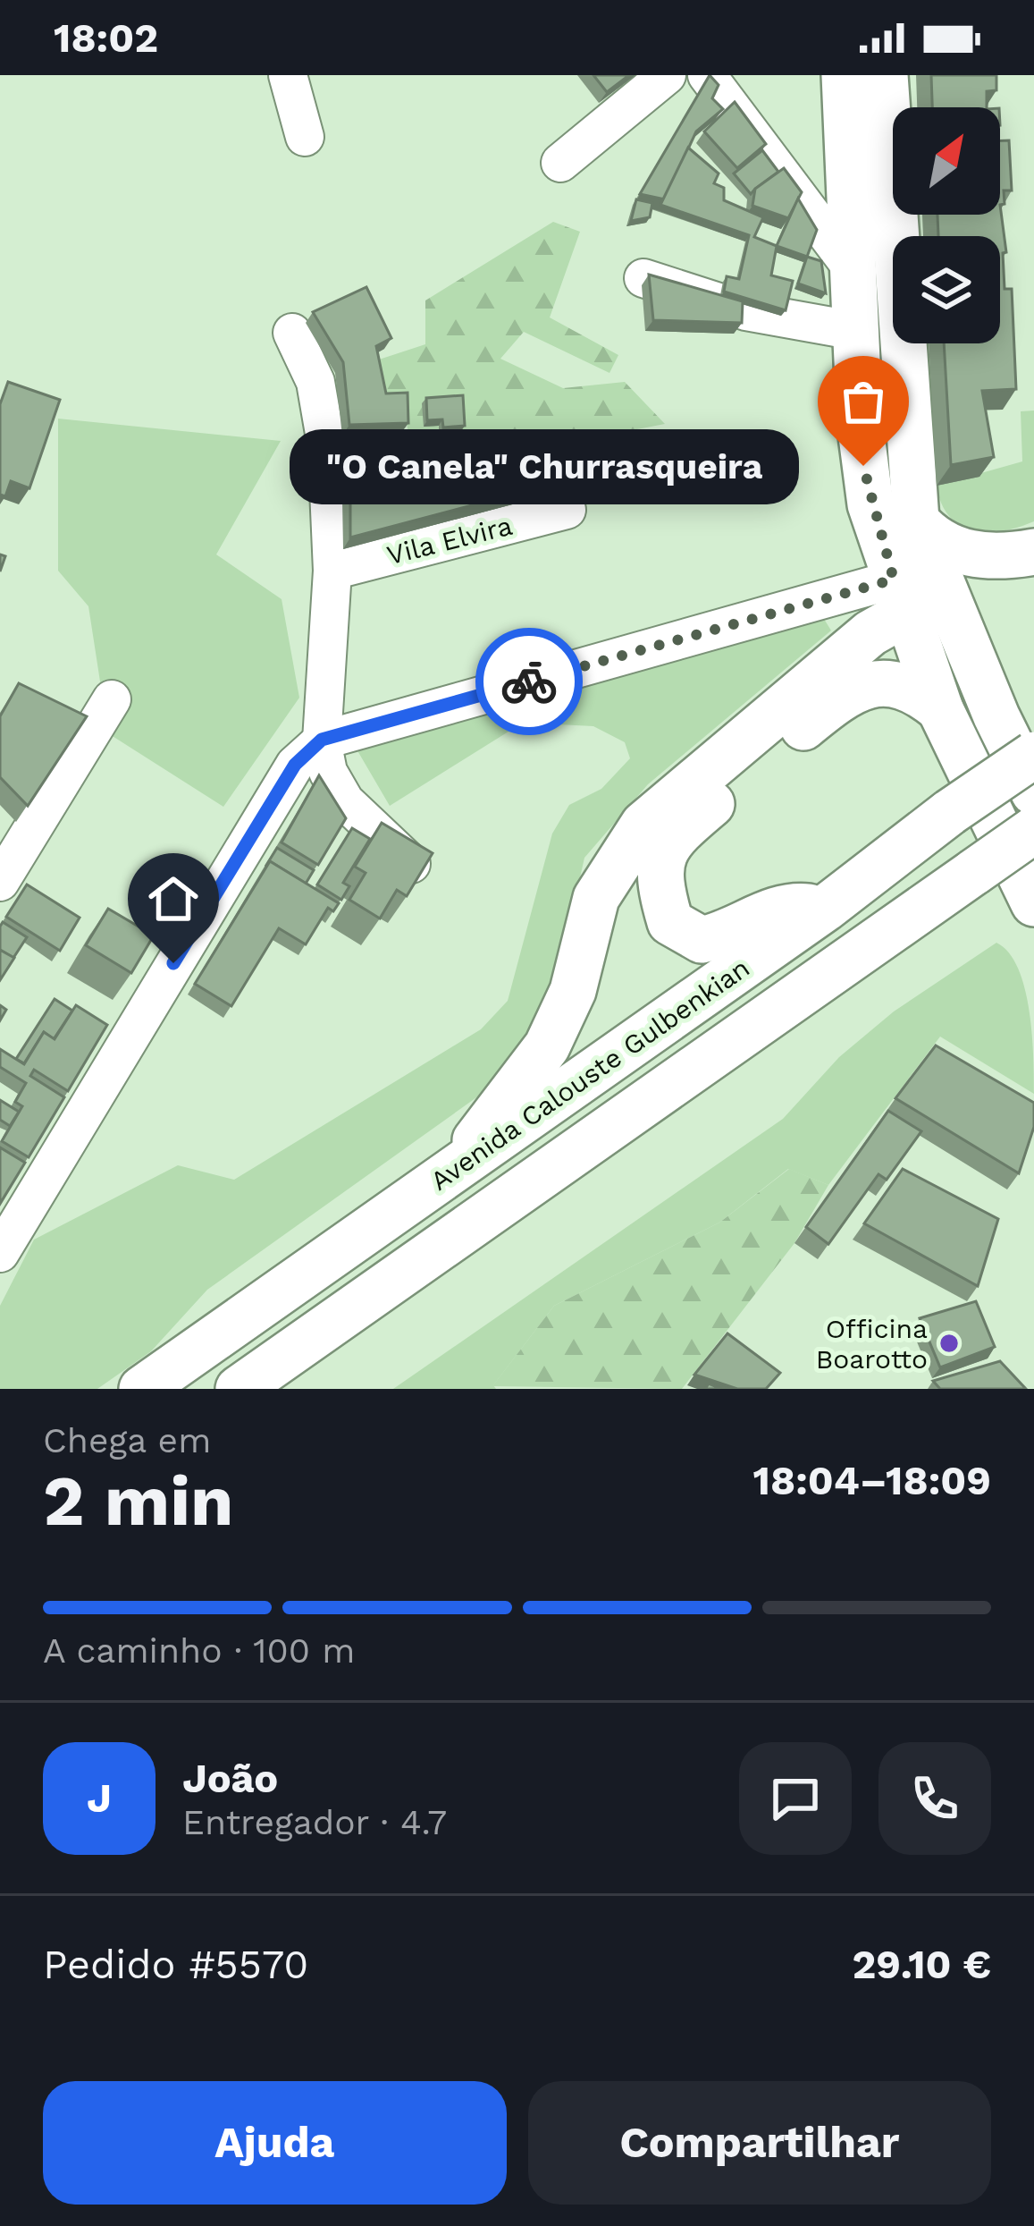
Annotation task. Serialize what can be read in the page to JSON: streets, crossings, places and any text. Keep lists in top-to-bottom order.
{
  "streets": {
    "main road": ["Avenida Calouste Gulbenkian"],
    "street": ["Vila Elvira"]
  },
  "places": ["\"O Canela\" Churrasqueira", "Officina Boarotto"],
  "north": "top right",
  "page": {
    "status": "18:02",
    "bubble": "\"O Canela\" Churrasqueira",
    "heading": ["2 min", "Chega em", "18:04–18:09"],
    "panel": [
      "João",
      "Entregador · 4.7",
      "Pedido #5570",
      "29.10 €"
    ],
    "bar": "A caminho · 100 m",
    "round": "J",
    "buttons": ["Ajuda", "Compartilhar"]
  }
}
